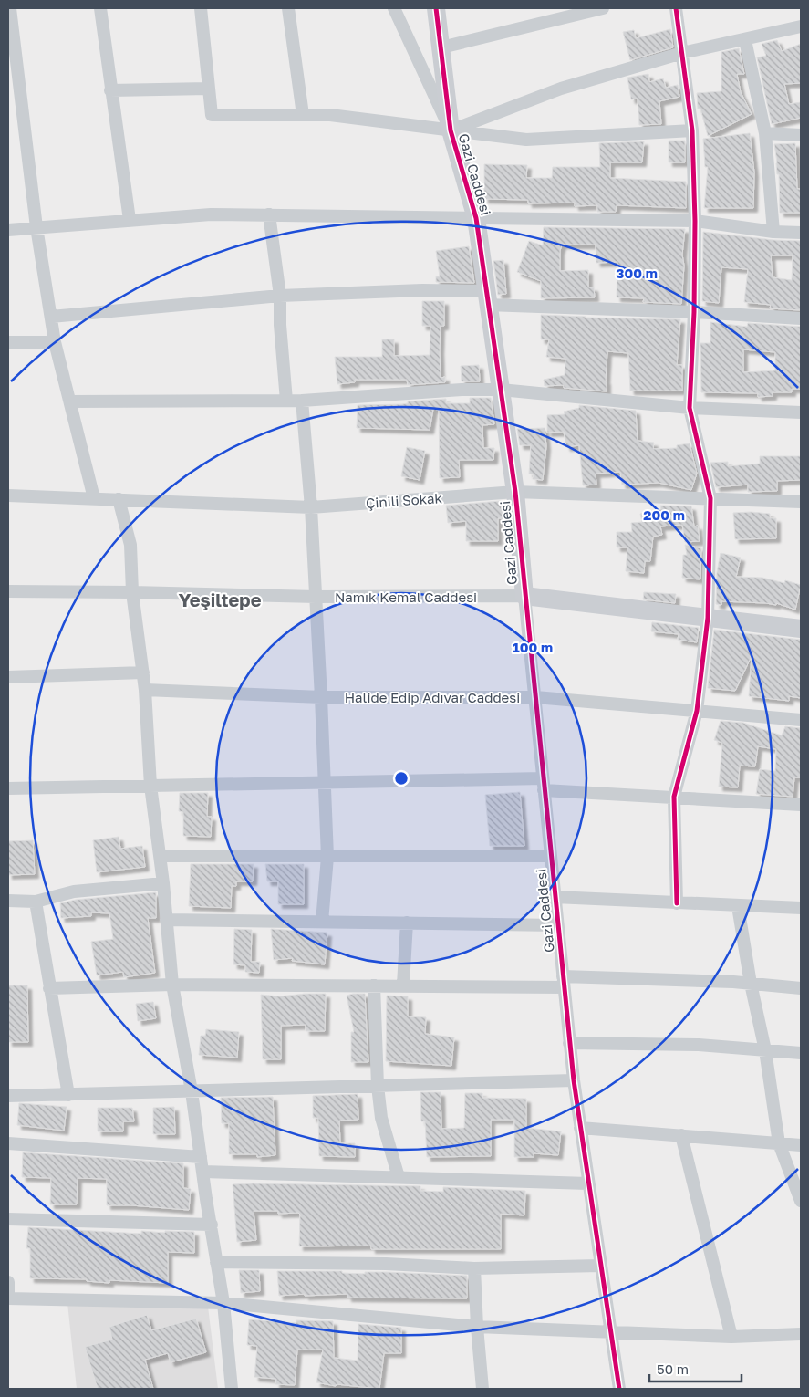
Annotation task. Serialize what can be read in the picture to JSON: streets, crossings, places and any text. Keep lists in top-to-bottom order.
{
  "streets": {
    "street": [
      "Gazi Caddesi",
      "Çinili Sokak",
      "Namık Kemal Caddesi",
      "Halide Edip Adıvar Caddesi"
    ]
  },
  "crossings": [
    ["Gazi Caddesi", "Çinili Sokak"],
    ["Gazi Caddesi", "Namık Kemal Caddesi"],
    ["Gazi Caddesi", "Halide Edip Adıvar Caddesi"]
  ],
  "districts": ["Yeşiltepe"],
  "scale_bar": "50 m",
  "rings": ["300 m", "200 m", "100 m"]
}
